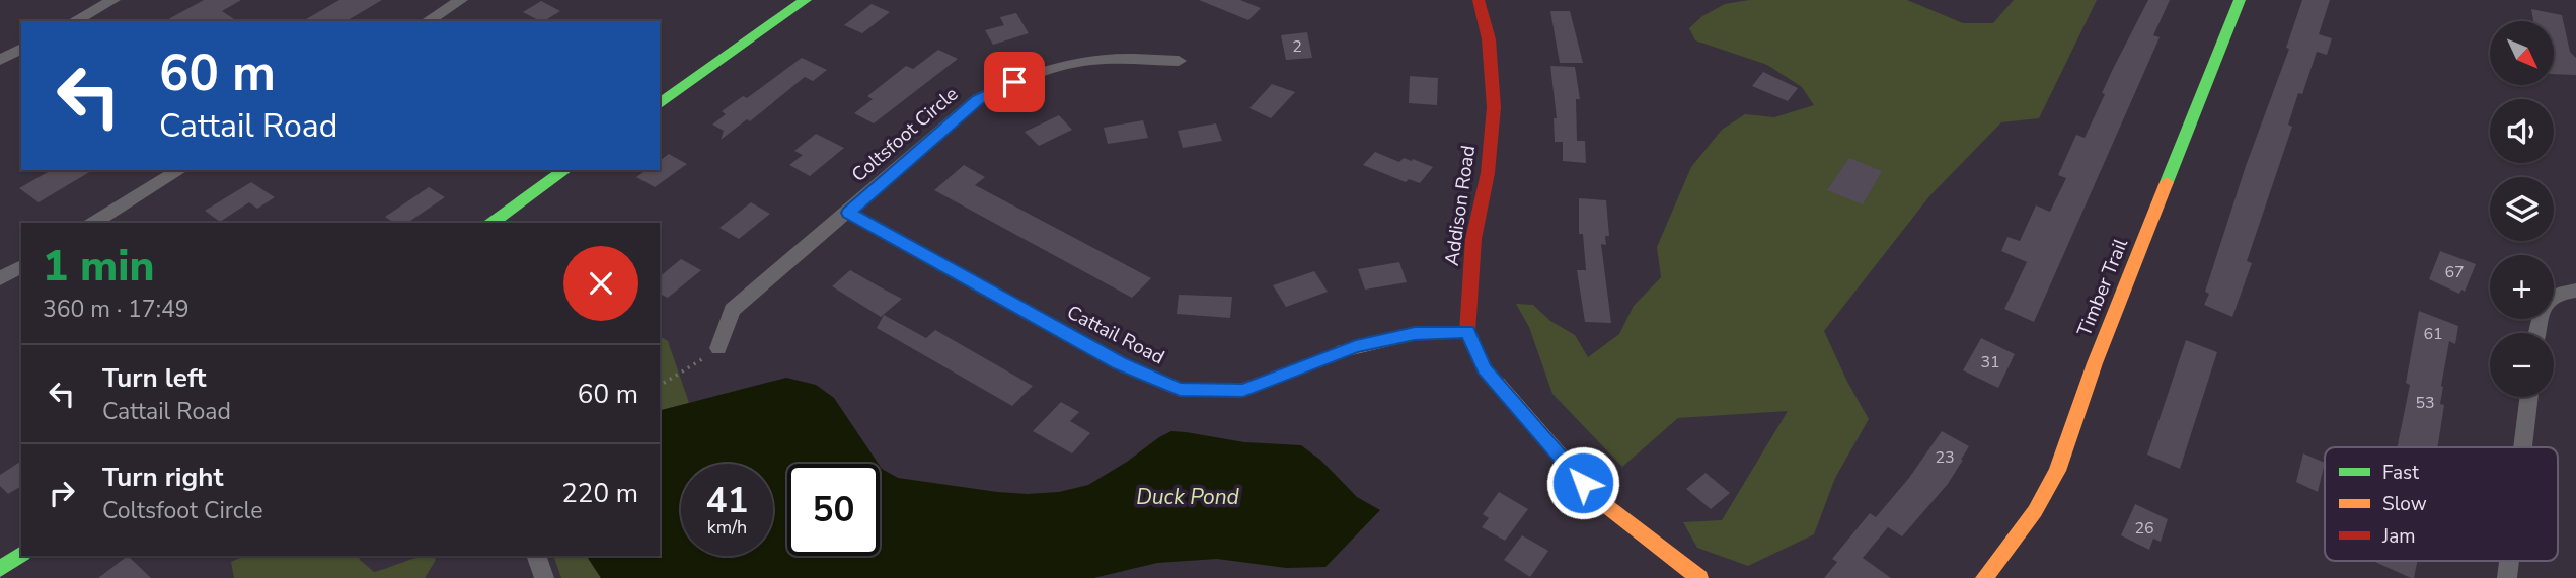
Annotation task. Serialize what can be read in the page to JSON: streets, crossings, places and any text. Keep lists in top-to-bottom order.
{
  "streets": {
    "street": [
      "Coltsfoot Circle",
      "Addison Road",
      "Timber Trail",
      "Cattail Road"
    ]
  },
  "crossings": [
    ["Coltsfoot Circle", "Cattail Road"],
    ["Addison Road", "Cattail Road"]
  ],
  "water": ["Duck Pond"],
  "house_numbers": [
    "2",
    "67",
    "61",
    "31",
    "53",
    "23",
    "26"
  ],
  "legend": ["Fast", "Slow", "Jam"],
  "north": "bottom right",
  "page": {
    "map_buttons": ["+", "−"],
    "turn": ["60 m", "Cattail Road"],
    "heading": ["1 min", "360 m · 17:49"],
    "list": [
      {
        "name": "Turn left",
        "note": "Cattail Road",
        "value": "60 m"
      },
      {
        "name": "Turn right",
        "note": "Coltsfoot Circle",
        "value": "220 m"
      }
    ],
    "speed": "41 km/h",
    "limit": "50"
  }
}
